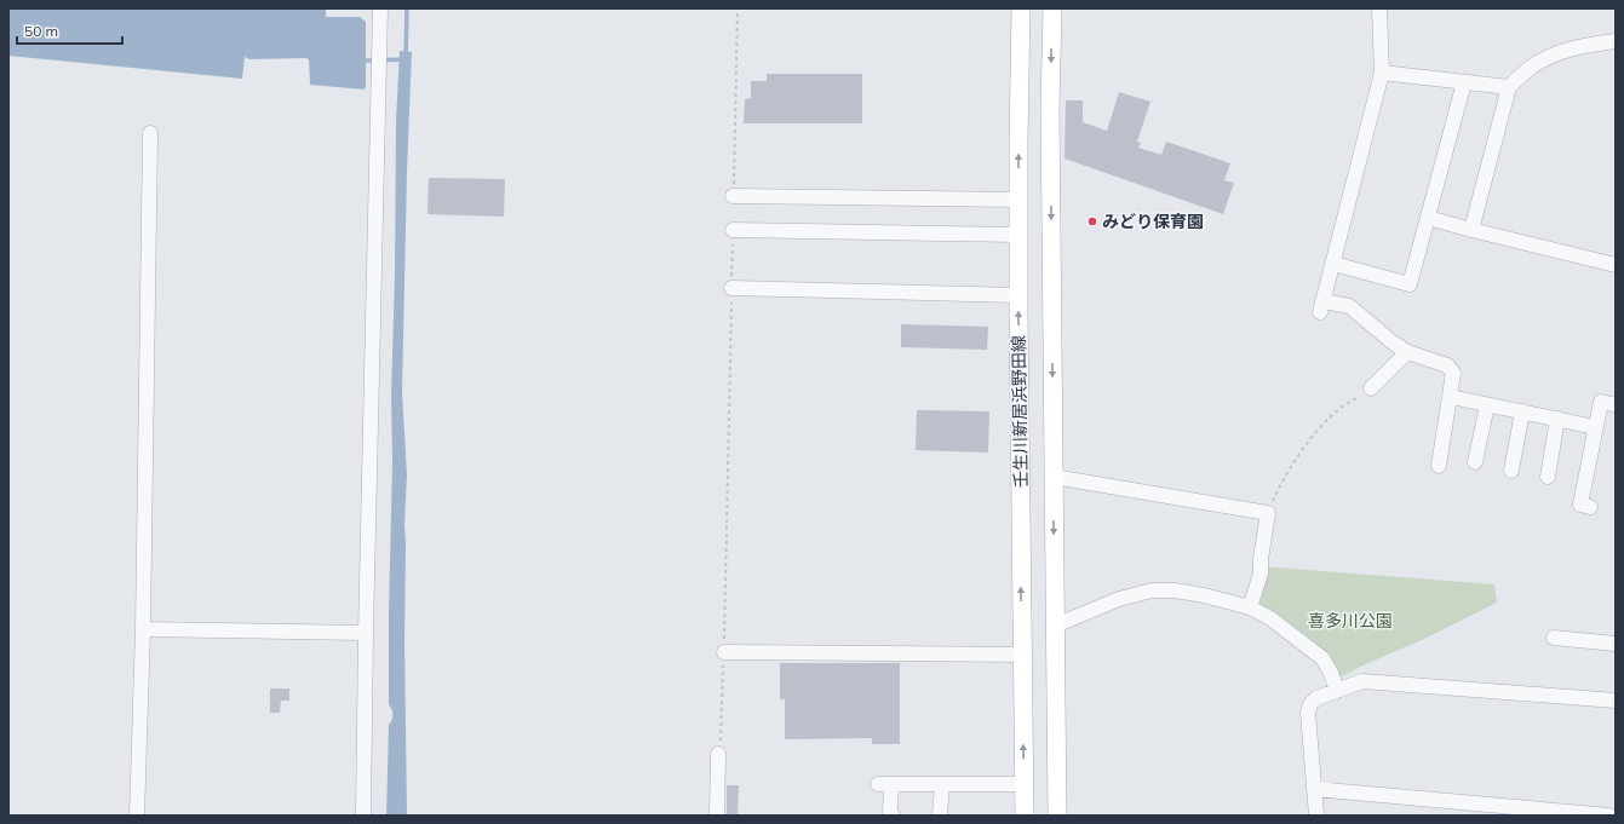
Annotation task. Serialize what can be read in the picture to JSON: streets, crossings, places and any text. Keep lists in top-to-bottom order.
{
  "streets": {
    "main road": ["壬生川新居浜野田線"]
  },
  "parks": ["喜多川公園"],
  "places": ["みどり保育園"],
  "scale_bar": "50 m"
}
